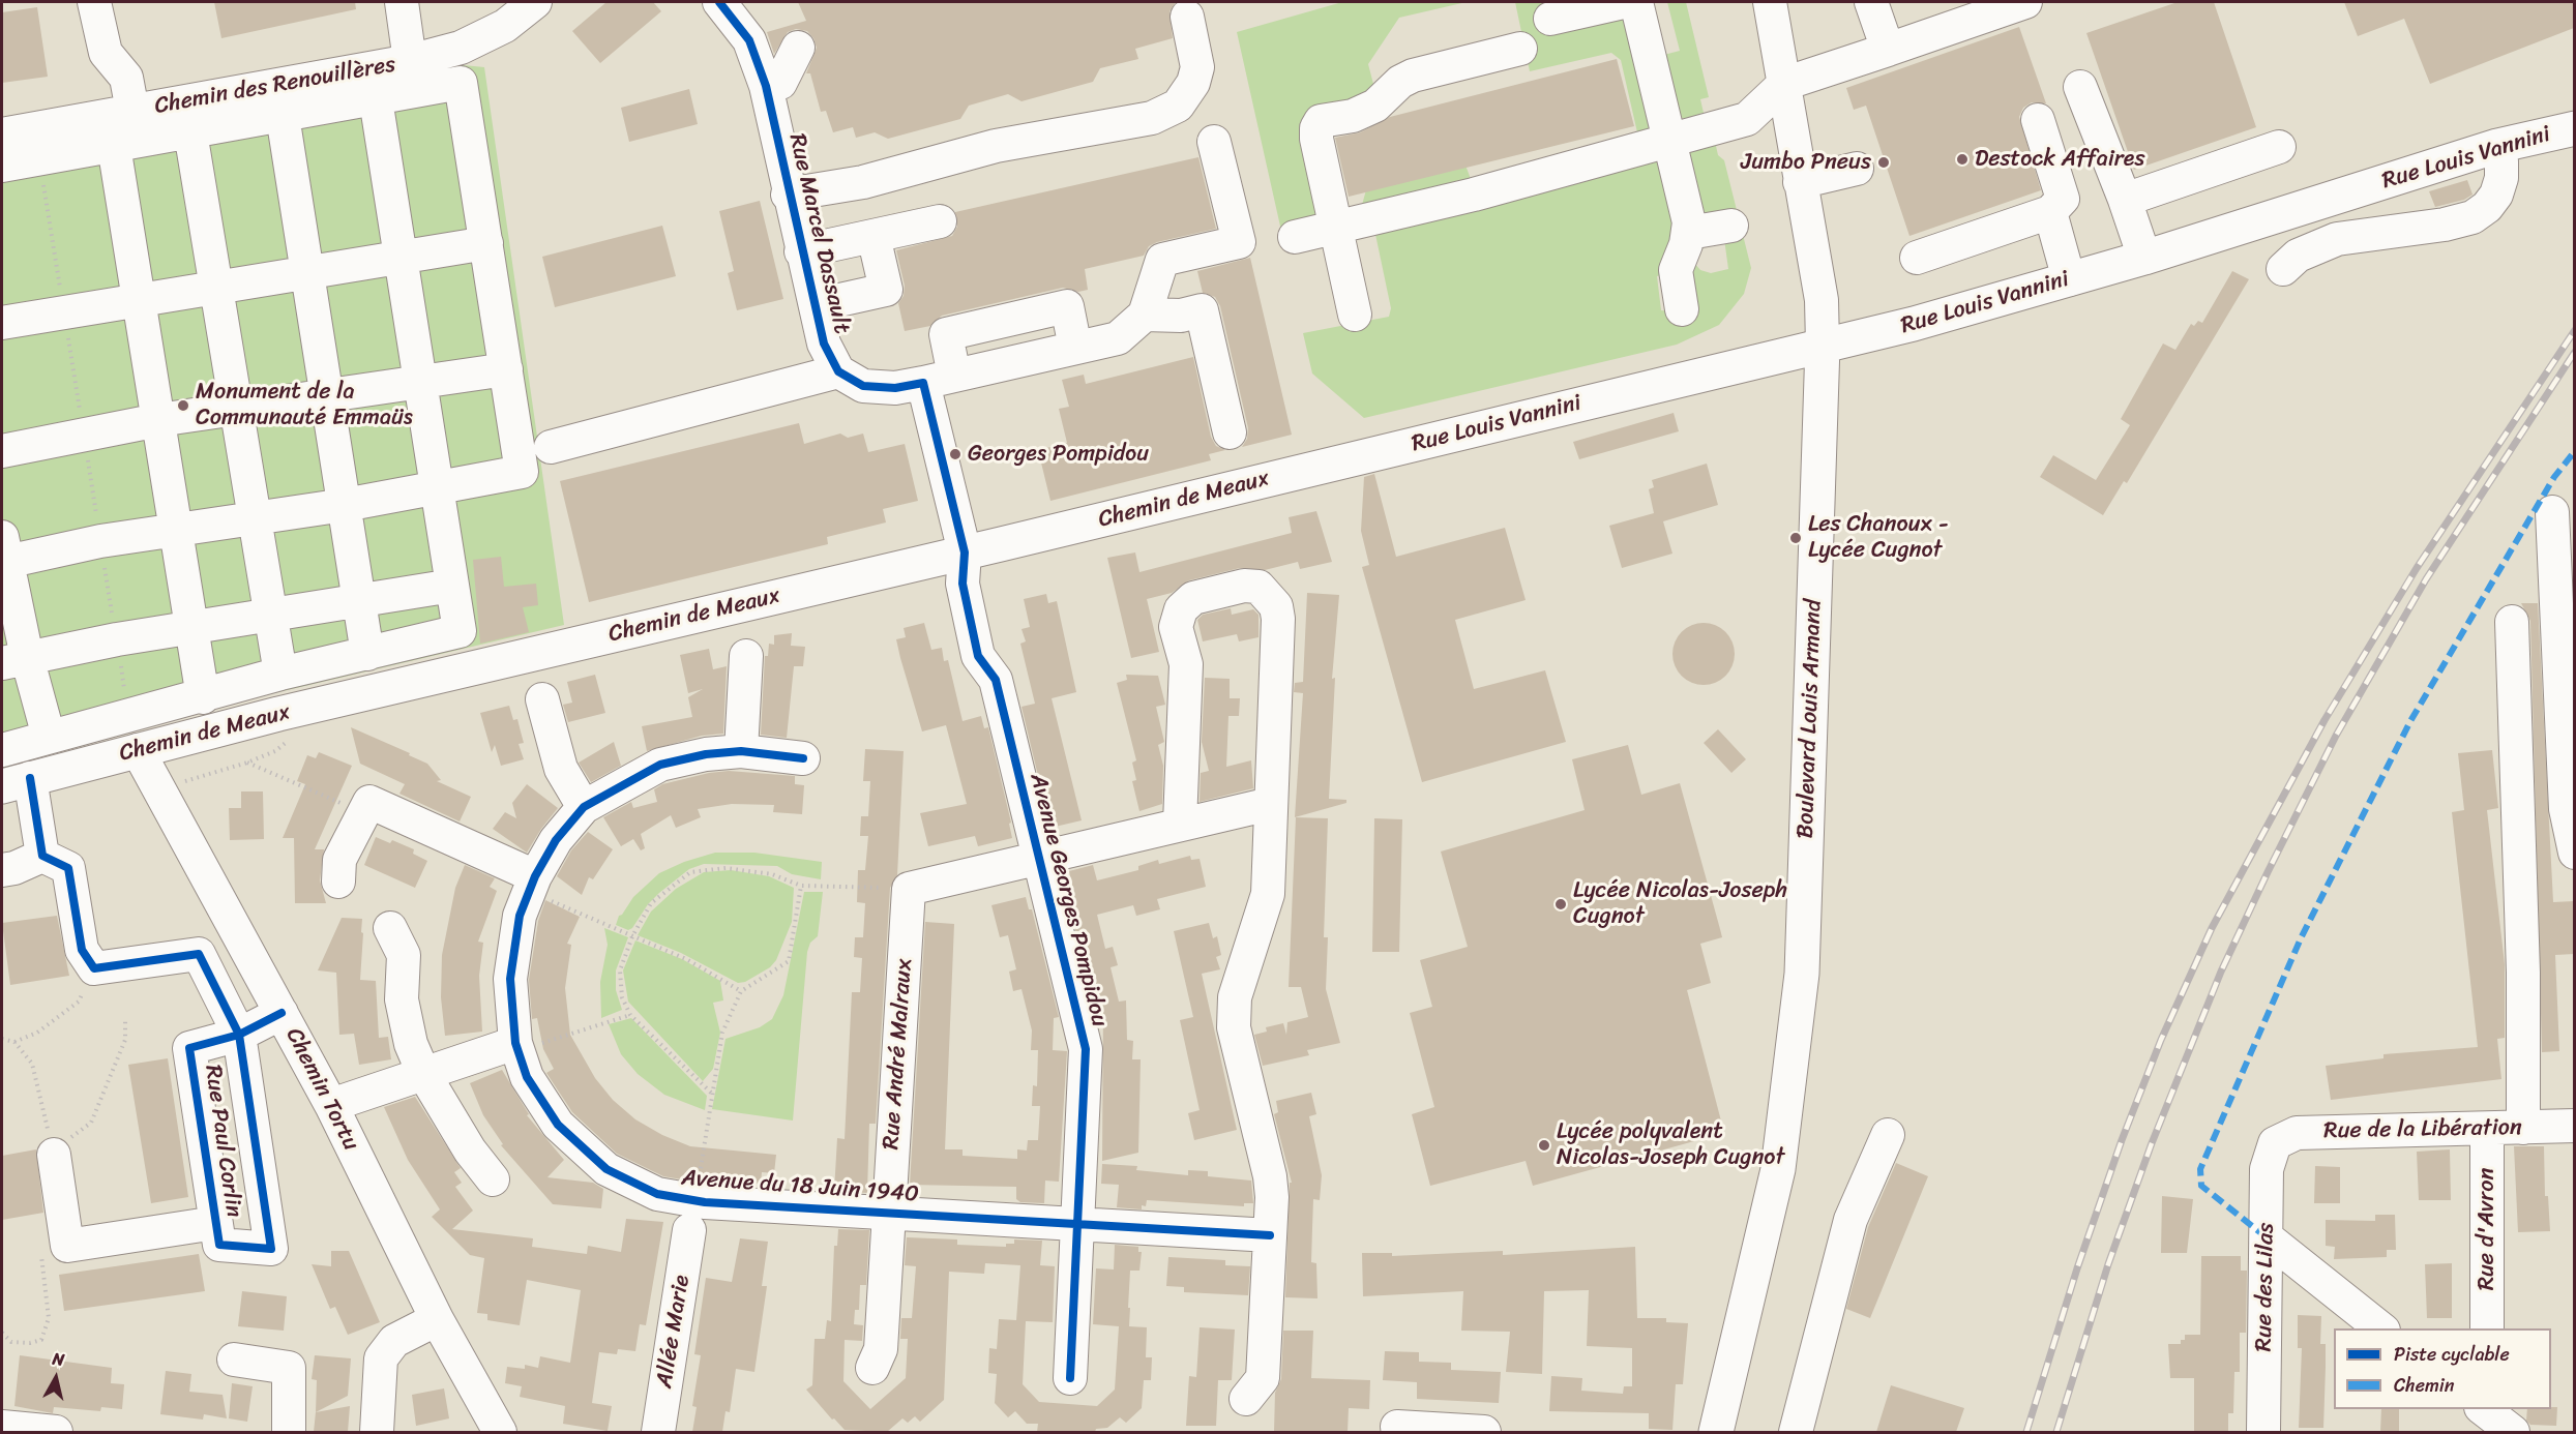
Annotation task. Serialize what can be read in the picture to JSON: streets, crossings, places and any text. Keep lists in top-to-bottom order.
{
  "streets": {
    "main road": ["Rue Louis Vannini", "Chemin de Meaux", "Boulevard Louis Armand"],
    "street": [
      "Chemin des Renouillères",
      "Rue Marcel Dassault",
      "Avenue Georges Pompidou",
      "Rue André Malraux",
      "Chemin Tortu",
      "Rue de la Libération",
      "Rue Paul Corlin",
      "Avenue du 18 Juin 1940",
      "Rue d'Avron",
      "Rue des Lilas",
      "Allée Marie"
    ]
  },
  "crossings": [
    ["Rue Louis Vannini", "Chemin de Meaux"],
    ["Rue Louis Vannini", "Boulevard Louis Armand"],
    ["Chemin de Meaux", "Avenue Georges Pompidou"],
    ["Chemin de Meaux", "Chemin Tortu"],
    ["Avenue Georges Pompidou", "Avenue du 18 Juin 1940"],
    ["Rue André Malraux", "Avenue du 18 Juin 1940"],
    ["Chemin Tortu", "Rue Paul Corlin"],
    ["Rue de la Libération", "Rue d'Avron"],
    ["Rue de la Libération", "Rue des Lilas"],
    ["Avenue du 18 Juin 1940", "Allée Marie"]
  ],
  "places": [
    "Destock Affaires",
    "Jumbo Pneus",
    "Monument de la Communauté Emmaüs",
    "Georges Pompidou",
    "Les Chanoux - Lycée Cugnot",
    "Lycée Nicolas-Joseph Cugnot",
    "Lycée polyvalent Nicolas-Joseph Cugnot"
  ],
  "legend": ["Piste cyclable", "Chemin"],
  "north": "top"
}
